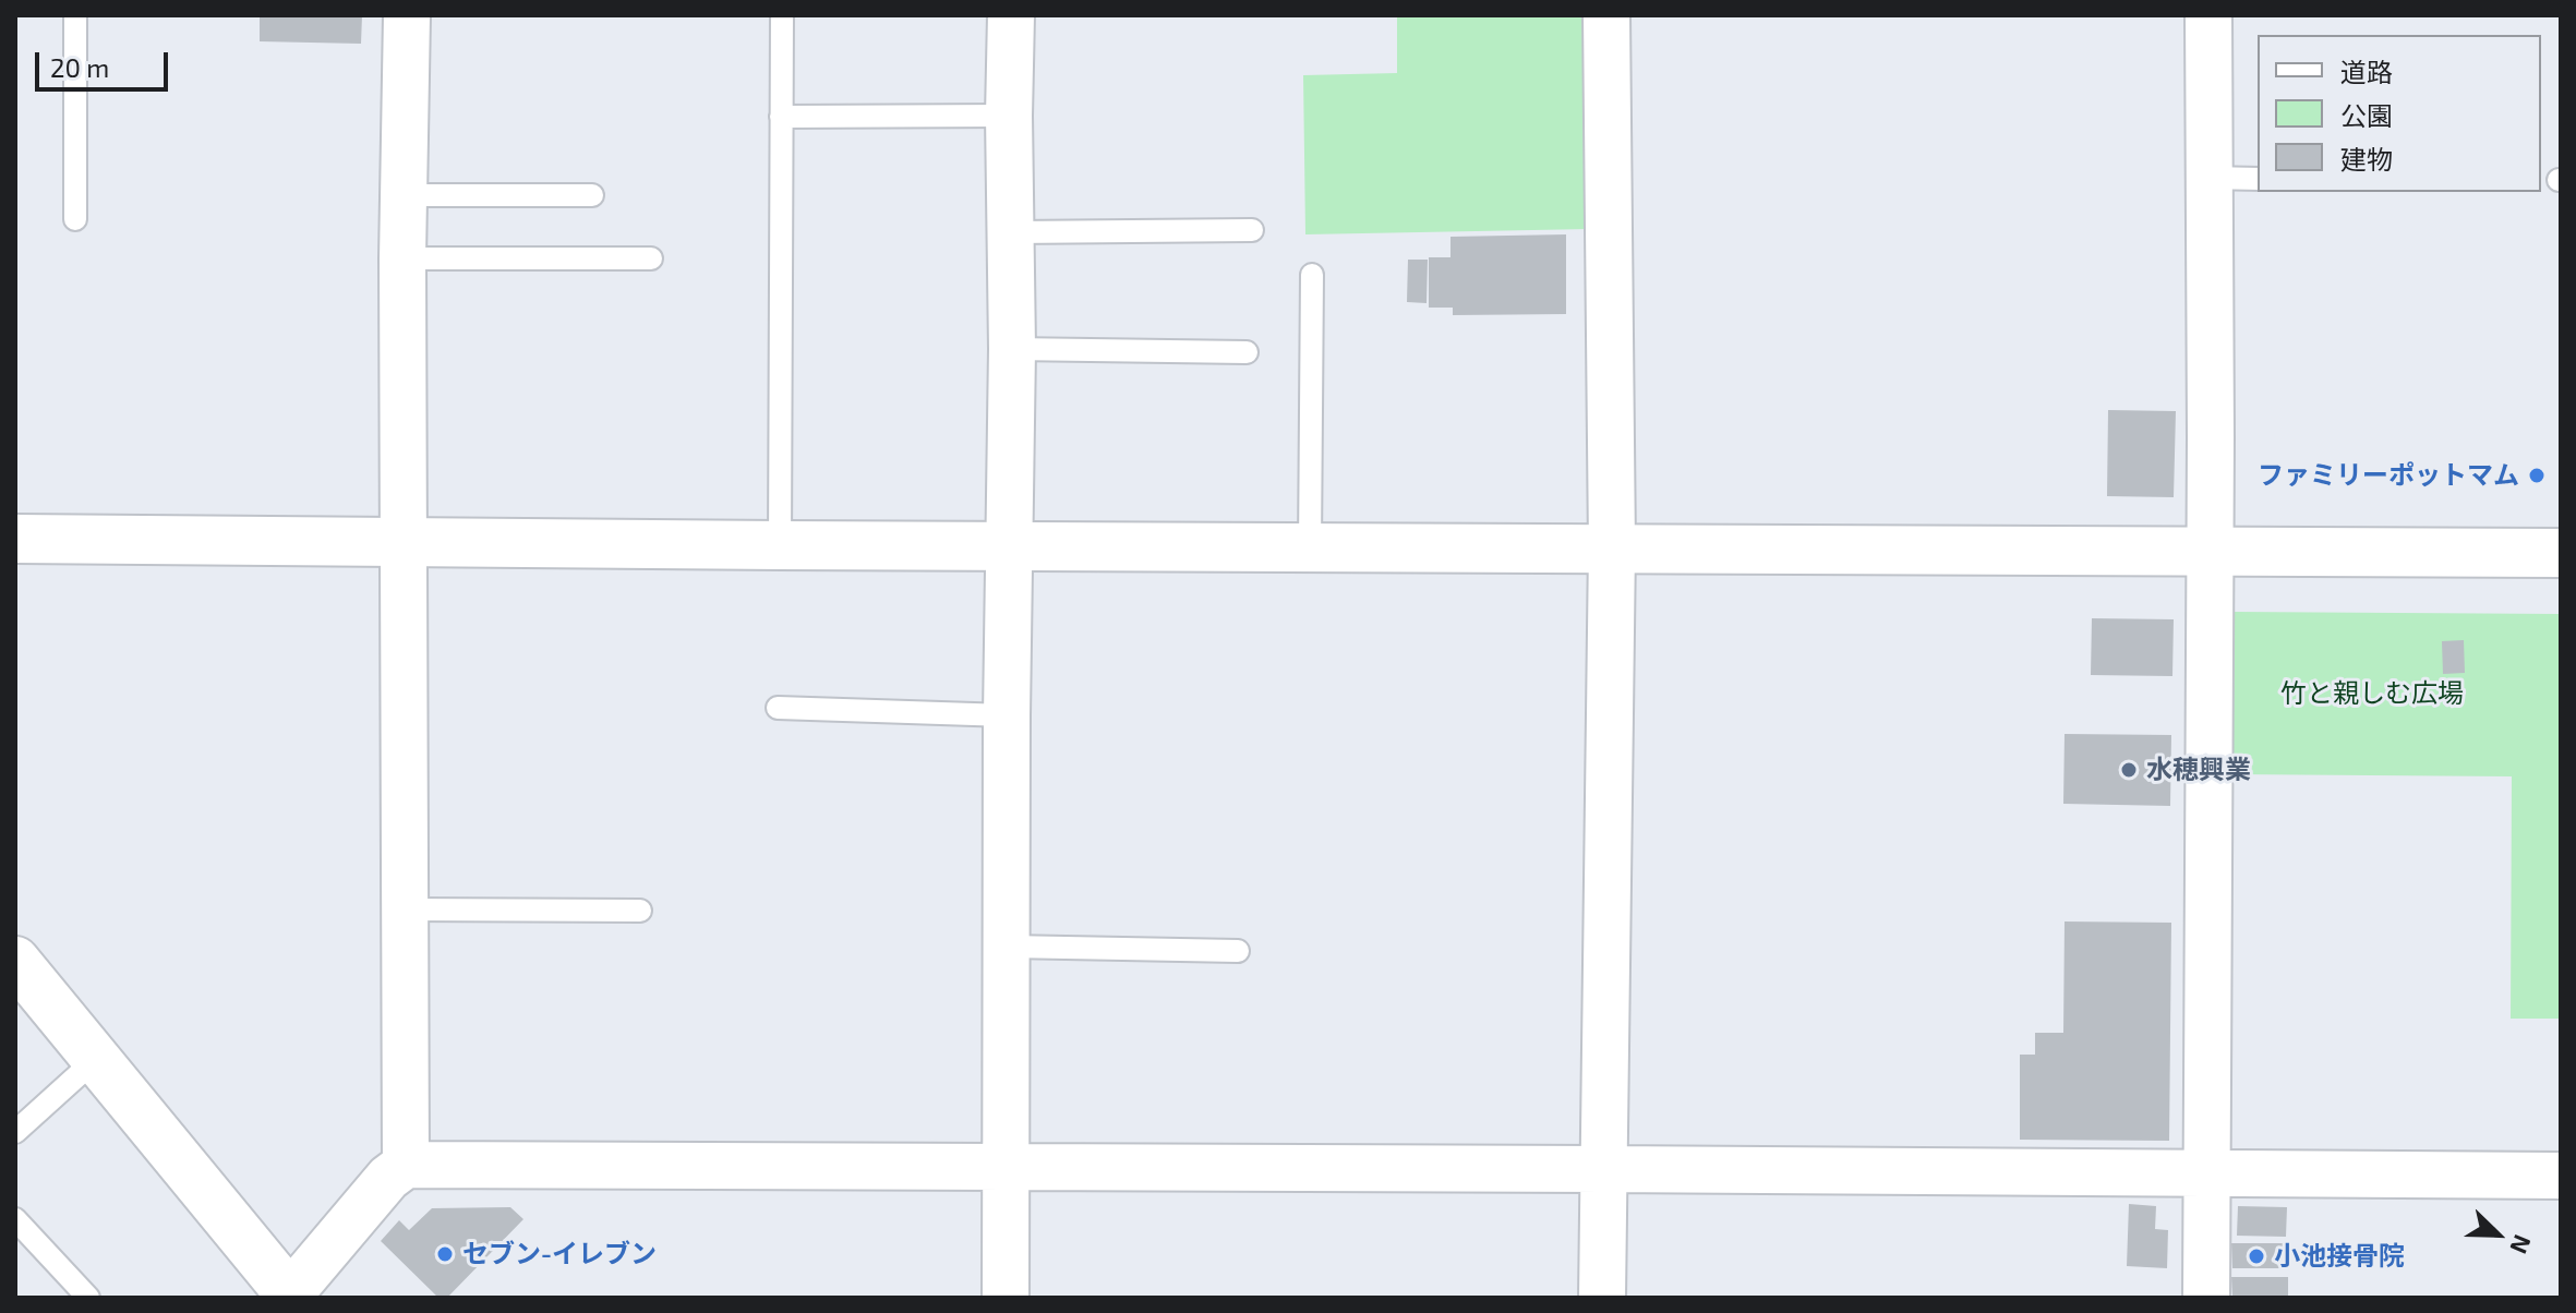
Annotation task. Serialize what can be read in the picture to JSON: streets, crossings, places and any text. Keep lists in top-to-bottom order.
{
  "parks": ["竹と親しむ広場"],
  "places": [
    "ファミリーポットマム",
    "水穂興業",
    "セブン-イレブン",
    "小池接骨院"
  ],
  "legend": ["道路", "公園", "建物"],
  "scale_bar": "20 m",
  "north": "bottom right"
}
